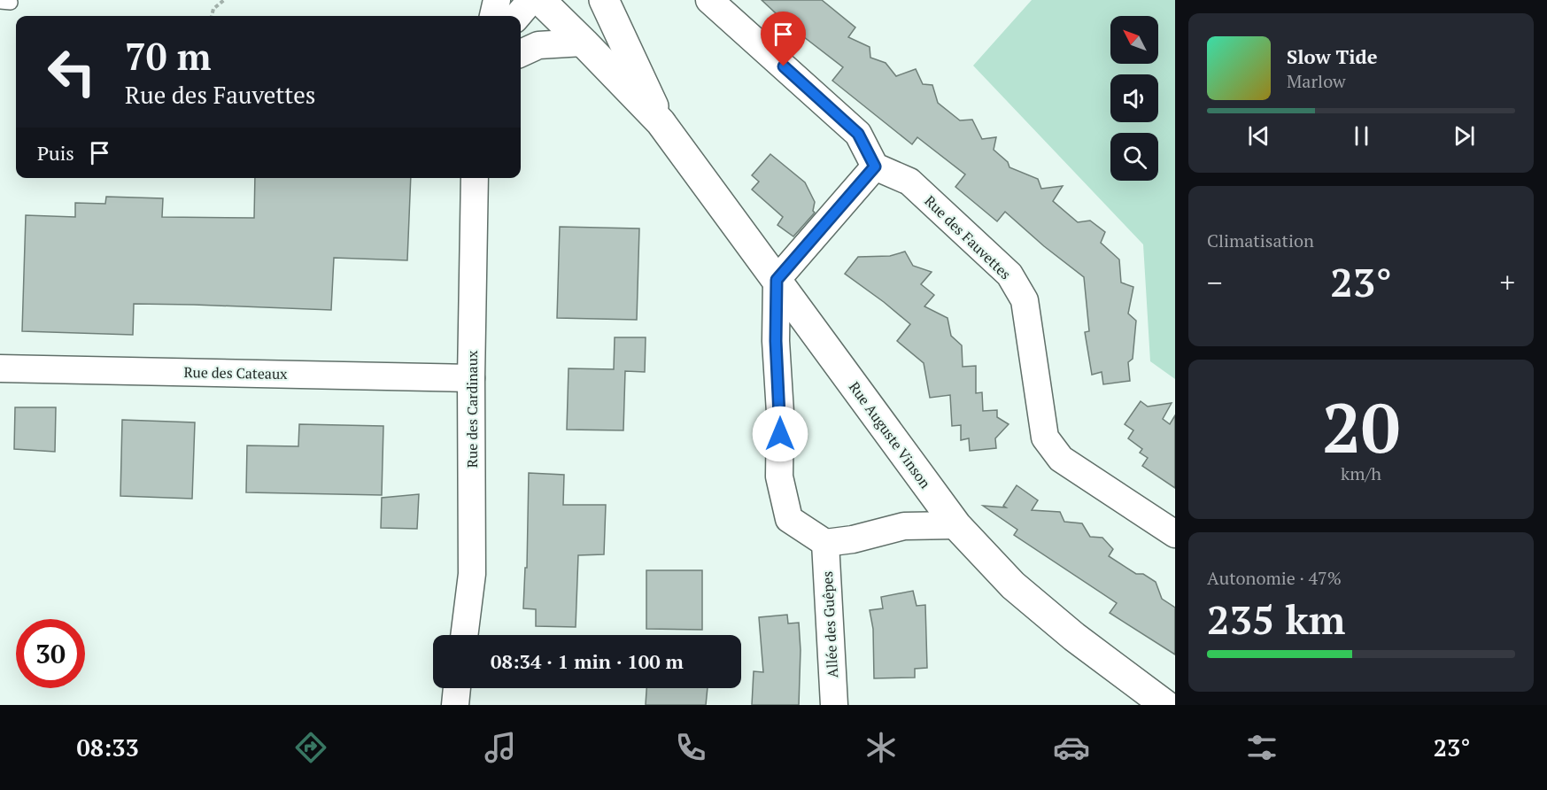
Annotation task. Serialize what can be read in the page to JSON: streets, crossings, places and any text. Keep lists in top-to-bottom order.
{
  "streets": {
    "main road": ["Rue Auguste Vinson"],
    "street": [
      "Rue des Fauvettes",
      "Rue des Cateaux",
      "Rue des Cardinaux",
      "Allée des Guêpes"
    ]
  },
  "crossings": [
    ["Rue des Cateaux", "Rue des Cardinaux"]
  ],
  "north": "top left",
  "page": {
    "turn": ["70 m", "Rue des Fauvettes"],
    "song": ["Slow Tide", "Marlow"],
    "then": "Puis",
    "tile": [
      "Climatisation",
      ["20", "km/h"],
      ["Autonomie · 47%", "235 km"]
    ],
    "heat": ["−", "23°", "+"],
    "limit": "30",
    "trip": "08:34 · 1 min · 100 m",
    "tabs": ["08:33", "23°"]
  }
}
